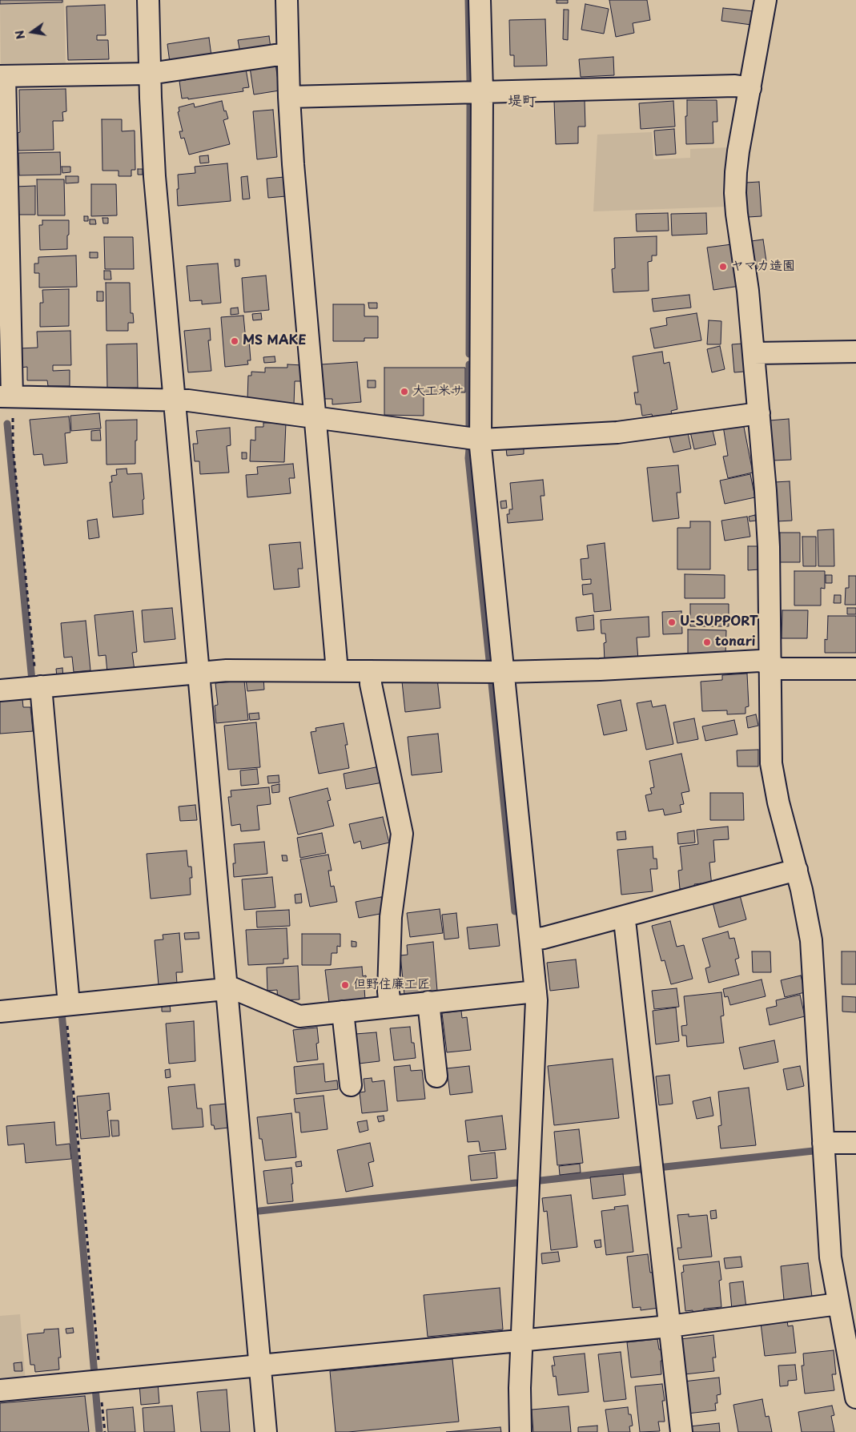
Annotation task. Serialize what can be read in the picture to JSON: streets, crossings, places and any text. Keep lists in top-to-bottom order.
{
  "districts": ["堤町"],
  "places": [
    "ヤマカ造園",
    "MS MAKE",
    "大工米サ",
    "U-SUPPORT",
    "tonari",
    "但野住廉工匠"
  ],
  "north": "left"
}
